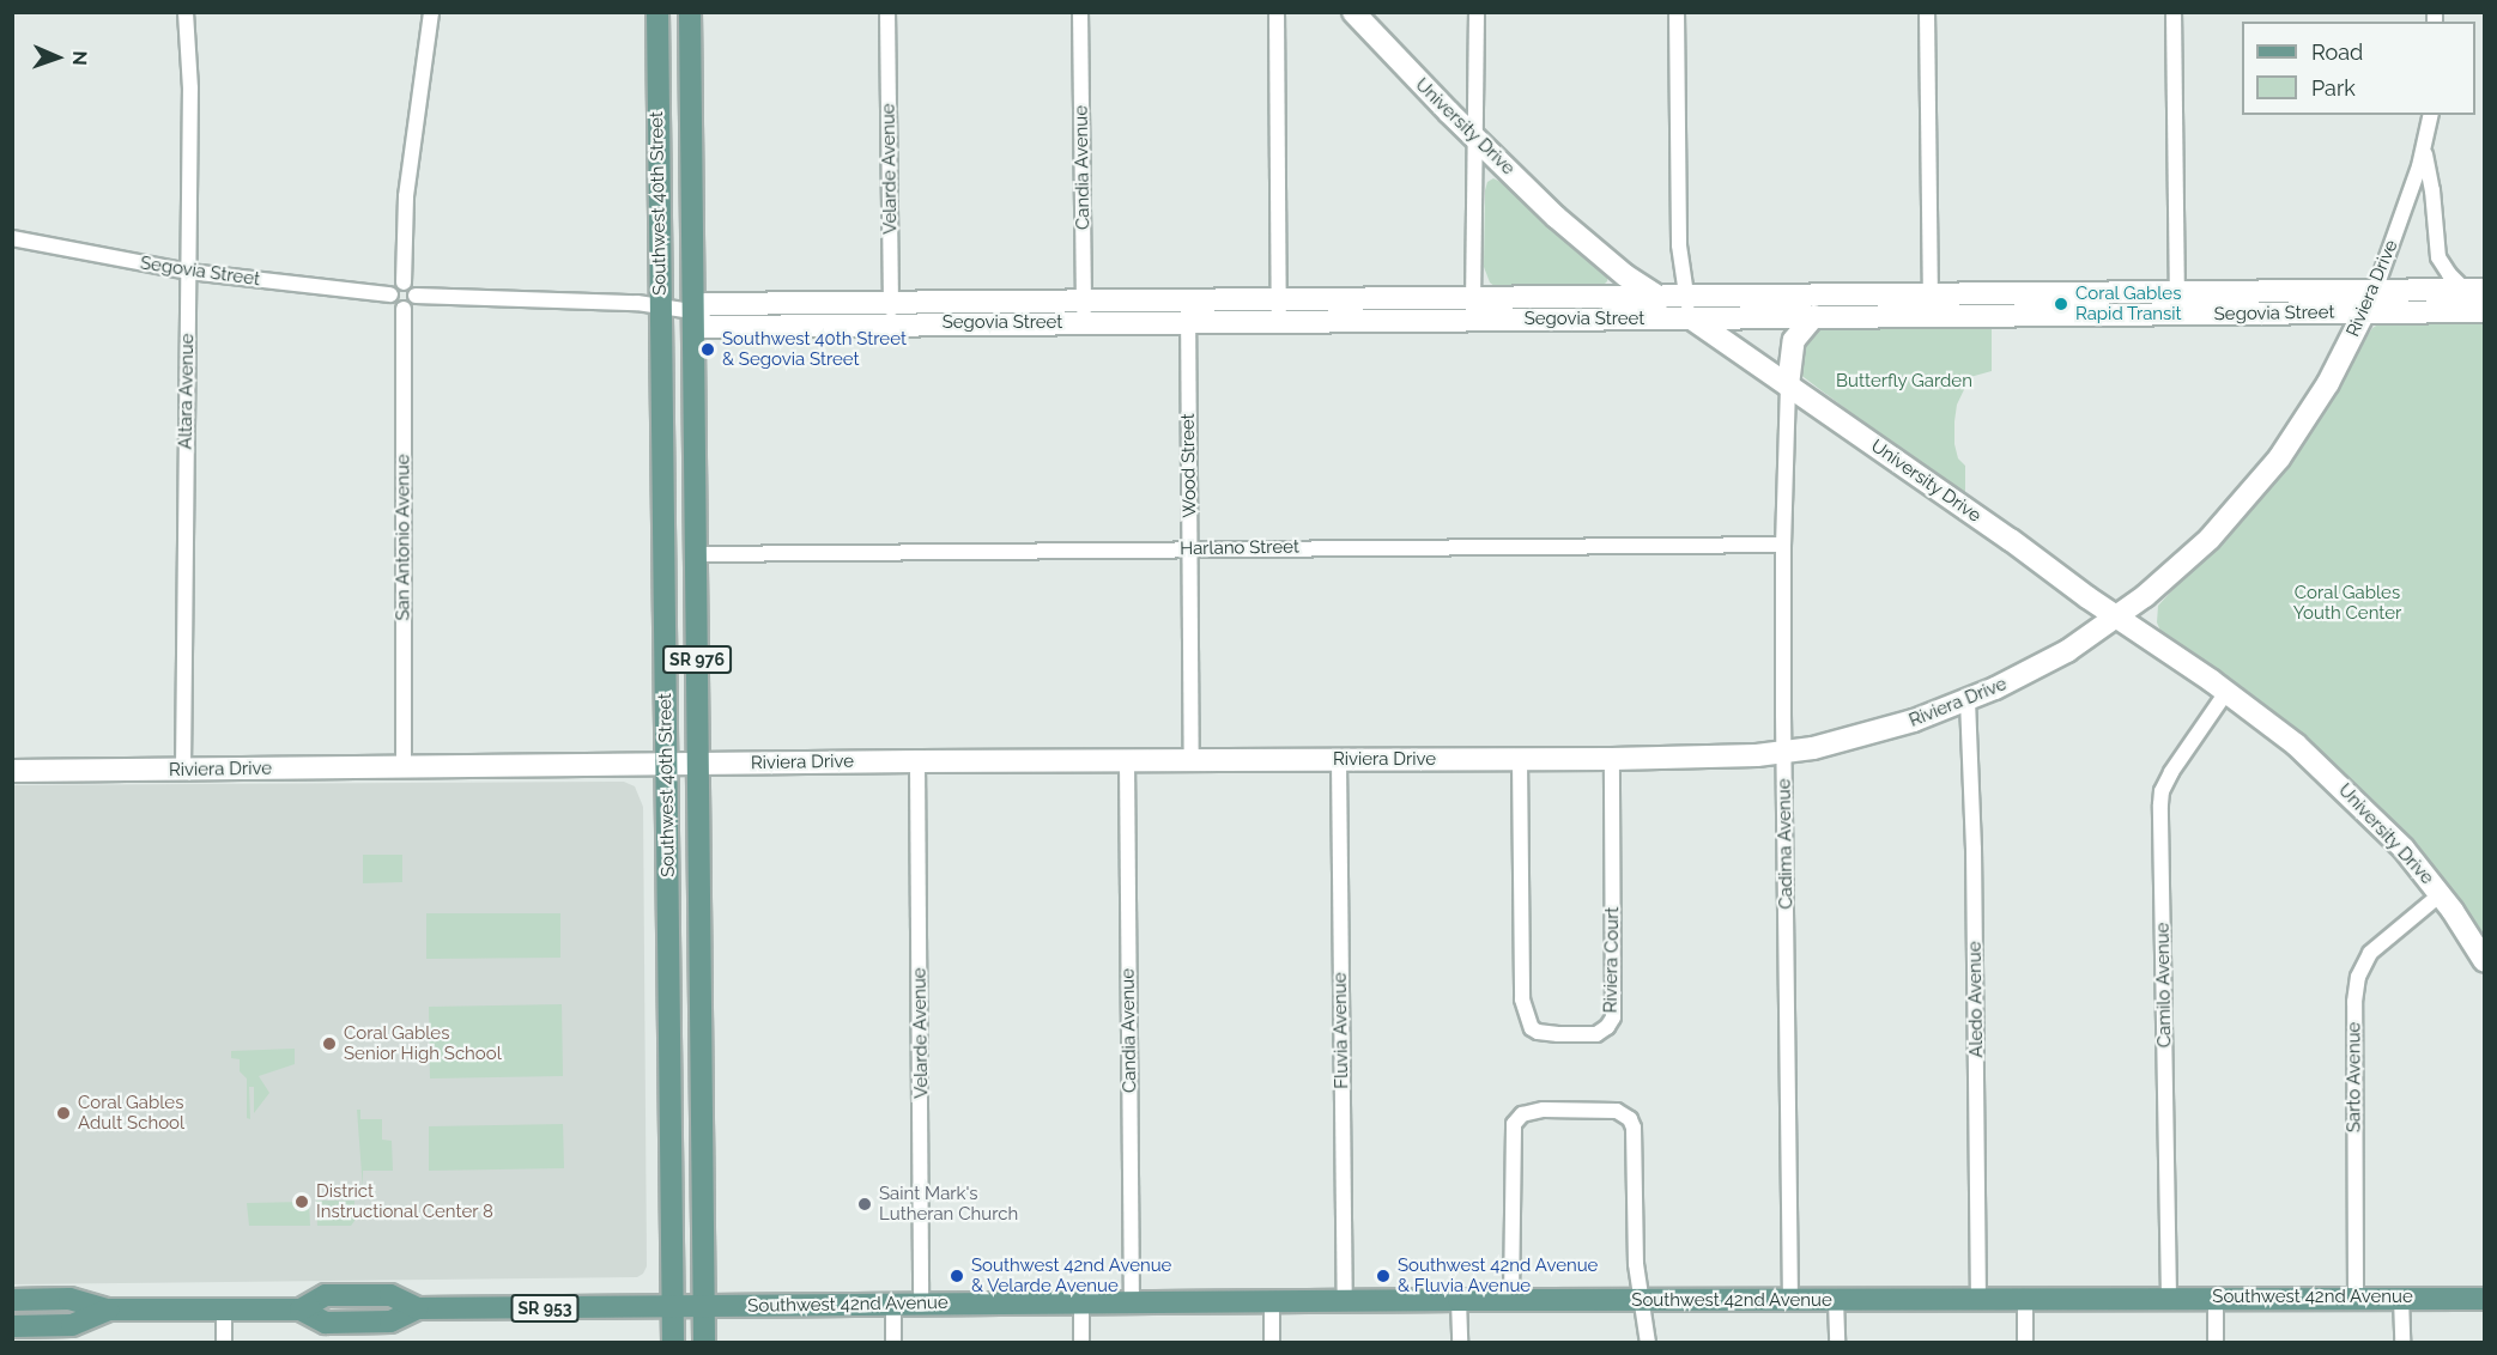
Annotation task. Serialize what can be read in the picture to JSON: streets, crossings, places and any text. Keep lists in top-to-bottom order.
{
  "streets": {
    "main road": [
      "Southwest 40th Street",
      "SR 976",
      "Southwest 42nd Avenue",
      "SR 953"
    ],
    "street": [
      "University Drive",
      "Candia Avenue",
      "Velarde Avenue",
      "Segovia Street",
      "Riviera Drive",
      "Altara Avenue",
      "Wood Street",
      "San Antonio Avenue",
      "Harlano Street",
      "Cadima Avenue",
      "Riviera Court",
      "Camilo Avenue",
      "Aledo Avenue",
      "Fluvia Avenue",
      "Sarto Avenue"
    ]
  },
  "crossings": [
    ["University Drive", "Segovia Street"],
    ["University Drive", "Riviera Drive"],
    ["University Drive", "Cadima Avenue"],
    ["University Drive", "Camilo Avenue"],
    ["University Drive", "Sarto Avenue"],
    ["Candia Avenue", "Segovia Street"],
    ["Candia Avenue", "Riviera Drive"],
    ["Candia Avenue", "Southwest 42nd Avenue"],
    ["Velarde Avenue", "Segovia Street"],
    ["Velarde Avenue", "Riviera Drive"],
    ["Velarde Avenue", "Southwest 42nd Avenue"],
    ["Southwest 40th Street", "Segovia Street"],
    ["Southwest 40th Street", "Riviera Drive"],
    ["Southwest 40th Street", "Harlano Street"],
    ["Southwest 40th Street", "Southwest 42nd Avenue"],
    ["Segovia Street", "Riviera Drive"],
    ["Segovia Street", "Altara Avenue"],
    ["Segovia Street", "Wood Street"],
    ["Segovia Street", "San Antonio Avenue"],
    ["Riviera Drive", "Altara Avenue"],
    ["Riviera Drive", "Wood Street"],
    ["Riviera Drive", "San Antonio Avenue"],
    ["Riviera Drive", "Cadima Avenue"],
    ["Riviera Drive", "Riviera Court"],
    ["Riviera Drive", "Aledo Avenue"],
    ["Riviera Drive", "Fluvia Avenue"],
    ["Wood Street", "Harlano Street"],
    ["Harlano Street", "Cadima Avenue"],
    ["Cadima Avenue", "Southwest 42nd Avenue"],
    ["Camilo Avenue", "Southwest 42nd Avenue"],
    ["Aledo Avenue", "Southwest 42nd Avenue"],
    ["Fluvia Avenue", "Southwest 42nd Avenue"],
    ["Sarto Avenue", "Southwest 42nd Avenue"]
  ],
  "parks": ["Butterfly Garden", "Coral Gables Youth Center"],
  "places": [
    "Coral Gables Rapid Transit",
    "Southwest 40th Street & Segovia Street",
    "Coral Gables Senior High School",
    "Coral Gables Adult School",
    "District Instructional Center 8",
    "Saint Mark's Lutheran Church",
    "Southwest 42nd Avenue & Velarde Avenue",
    "Southwest 42nd Avenue & Fluvia Avenue"
  ],
  "legend": ["Road", "Park"],
  "north": "right"
}
